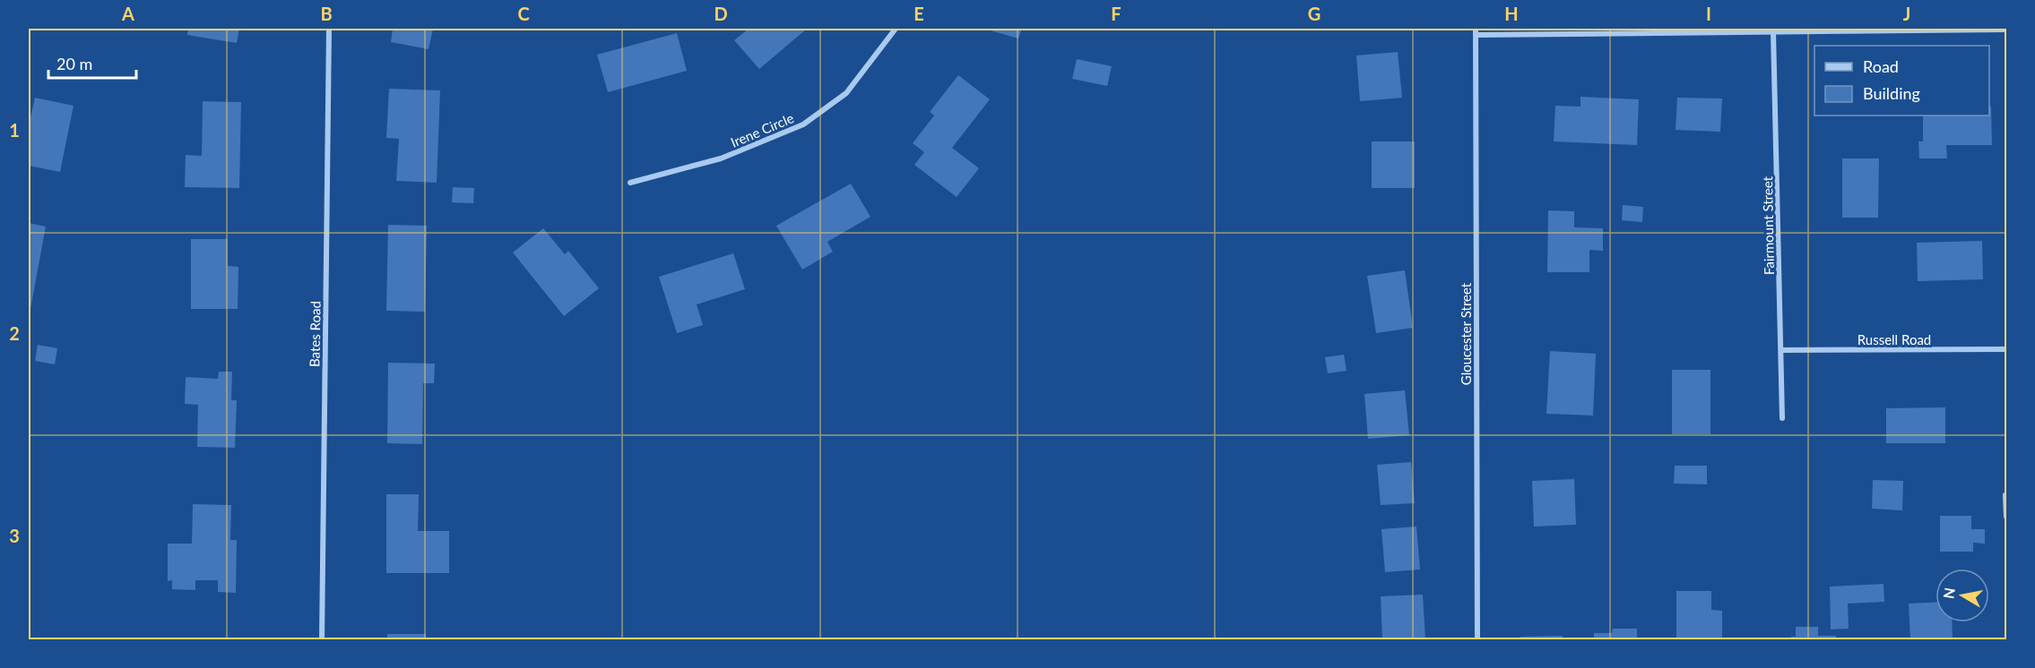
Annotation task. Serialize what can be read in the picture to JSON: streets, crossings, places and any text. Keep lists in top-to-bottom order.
{
  "streets": {
    "street": [
      "Irene Circle",
      "Fairmount Street",
      "Bates Road",
      "Gloucester Street",
      "Russell Road"
    ]
  },
  "crossings": [
    ["Fairmount Street", "Russell Road"]
  ],
  "legend": ["Road", "Building"],
  "scale_bar": "20 m",
  "north": "left",
  "grid": {
    "columns": [
      "A",
      "B",
      "C",
      "D",
      "E",
      "F",
      "G",
      "H",
      "I",
      "J"
    ],
    "rows": ["1", "2", "3"]
  }
}
